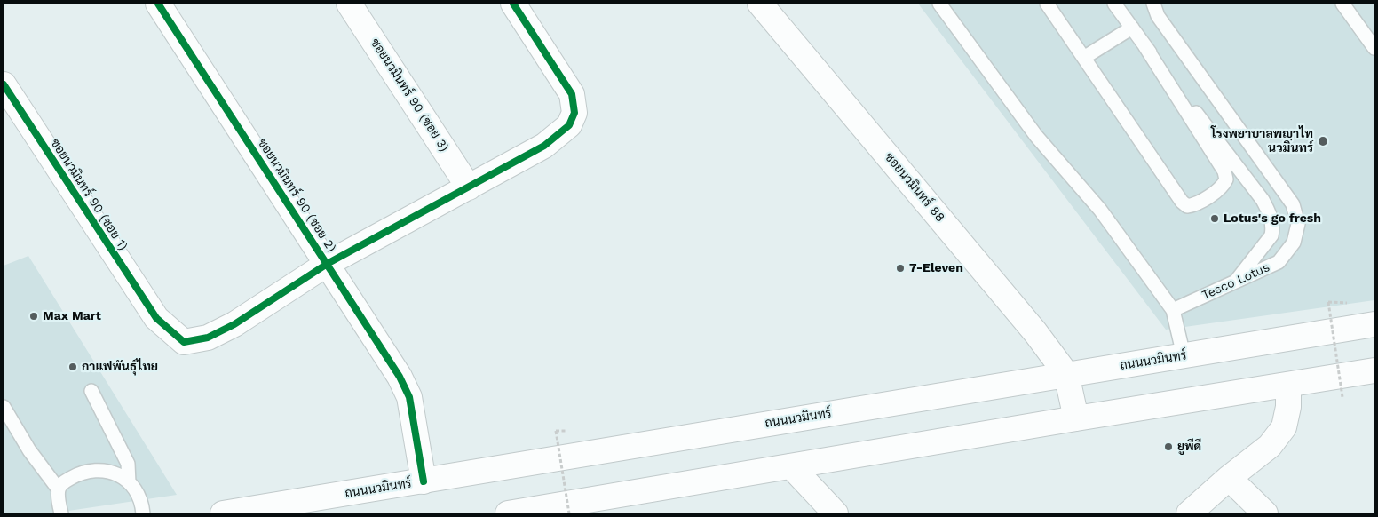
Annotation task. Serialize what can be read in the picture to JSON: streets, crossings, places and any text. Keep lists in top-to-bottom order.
{
  "streets": {
    "street": [
      "ซอยนวมินทร์ 90 (ซอย 3)",
      "ซอยนวมินทร์ 88",
      "ซอยนวมินทร์ 90 (ซอย 1)",
      "ซอยนวมินทร์ 90 (ซอย 2)",
      "ถนนนวมินทร์"
    ],
    "lane": ["Tesco Lotus"]
  },
  "crossings": [
    ["ซอยนวมินทร์ 90 (ซอย 3)", "ซอยนวมินทร์ 90 (ซอย 1)"],
    ["ซอยนวมินทร์ 88", "ถนนนวมินทร์"],
    ["ซอยนวมินทร์ 90 (ซอย 1)", "ซอยนวมินทร์ 90 (ซอย 2)"],
    ["ซอยนวมินทร์ 90 (ซอย 2)", "ถนนนวมินทร์"]
  ],
  "places": [
    "โรงพยาบาลพญาไท นวมินทร์",
    "Lotus's go fresh",
    "7-Eleven",
    "Max Mart",
    "กาแฟพันธุ์ไทย",
    "ยูพีดี"
  ]
}
